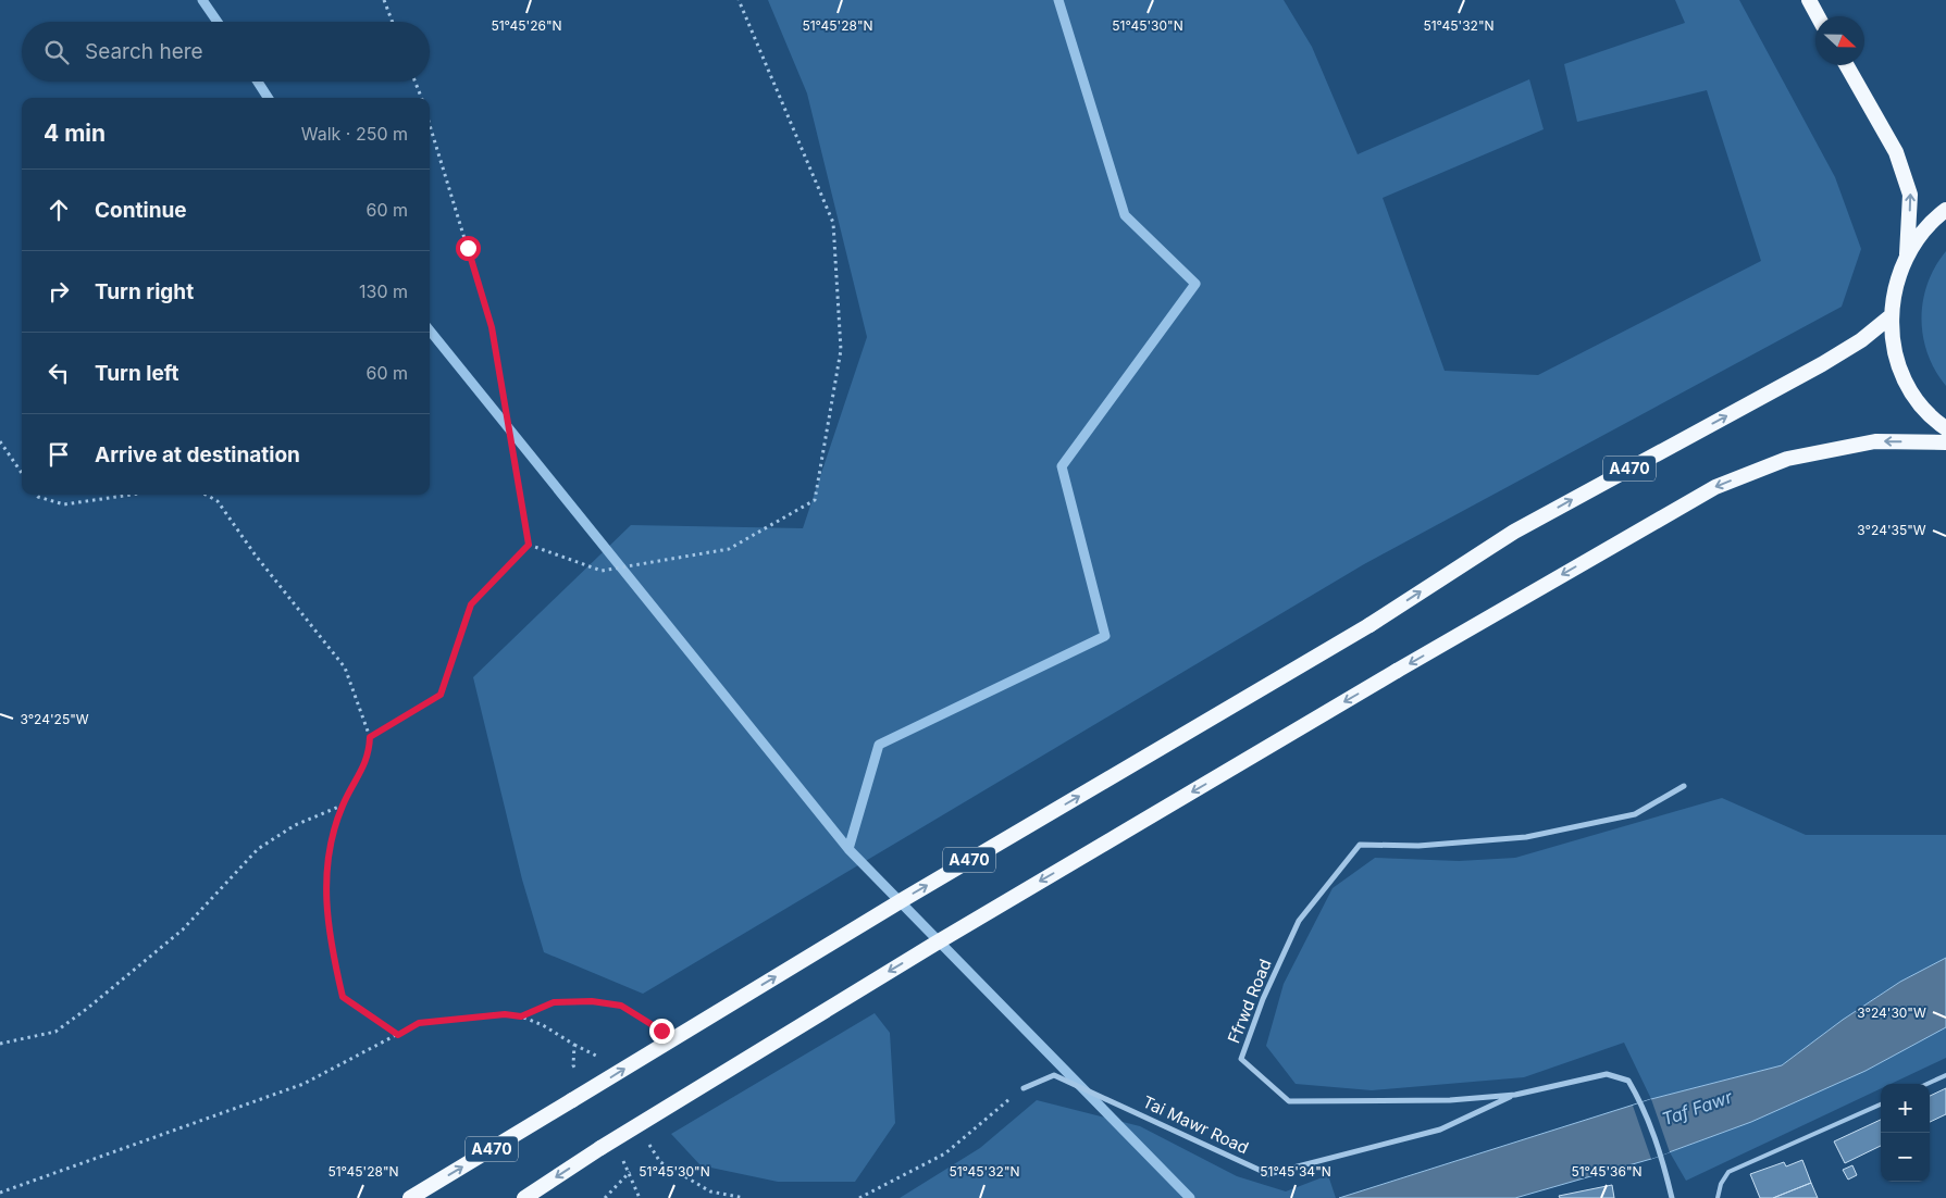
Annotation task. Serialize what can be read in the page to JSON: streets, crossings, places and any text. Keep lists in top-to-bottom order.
{
  "streets": {
    "highway": ["A470"],
    "street": ["Ffrwd Road", "Tai Mawr Road"]
  },
  "crossings": [
    ["Ffrwd Road", "Tai Mawr Road"]
  ],
  "water": ["Taf Fawr"],
  "north": "right",
  "page": {
    "search": "Search here",
    "heading": ["4 min", "Walk · 250 m"],
    "list": [
      ["Continue", "60 m"],
      ["Turn right", "130 m"],
      ["Turn left", "60 m"],
      "Arrive at destination"
    ],
    "map_buttons": ["+", "−"]
  },
  "coordinates": [
    "51°45'32\"N",
    "51°45'26\"N",
    "51°45'28\"N",
    "51°45'30\"N",
    "3°24'35\"W",
    "3°24'25\"W",
    "3°24'30\"W",
    "51°45'34\"N",
    "51°45'36\"N"
  ]
}
